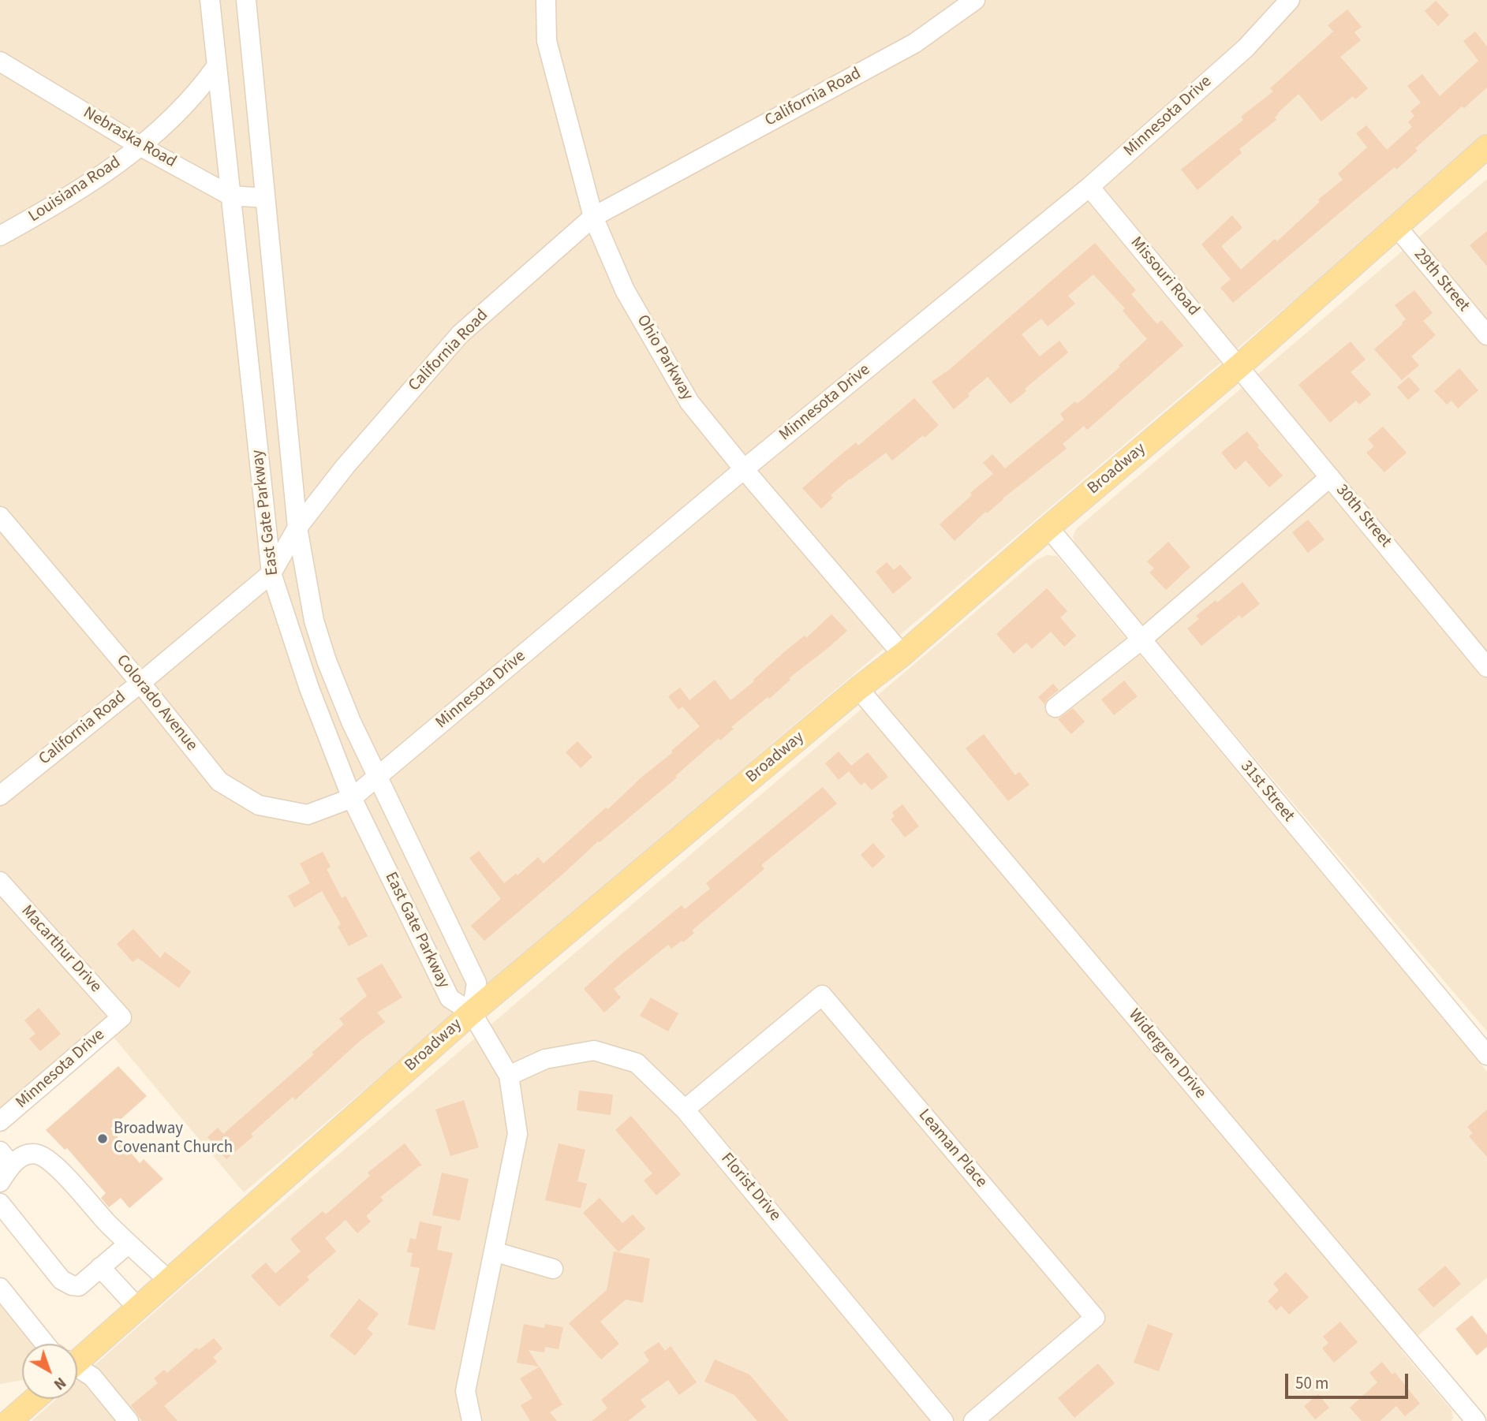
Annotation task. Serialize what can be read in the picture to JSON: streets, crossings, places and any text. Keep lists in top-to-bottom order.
{
  "streets": {
    "main road": ["Broadway"],
    "street": [
      "California Road",
      "Minnesota Drive",
      "Nebraska Road",
      "Louisiana Road",
      "Missouri Road",
      "29th Street",
      "Ohio Parkway",
      "East Gate Parkway",
      "30th Street",
      "Colorado Avenue",
      "31st Street",
      "Macarthur Drive",
      "Widergren Drive",
      "Leaman Place",
      "Florist Drive"
    ]
  },
  "crossings": [
    ["California Road", "Ohio Parkway"],
    ["California Road", "East Gate Parkway"],
    ["California Road", "Colorado Avenue"],
    ["Minnesota Drive", "Missouri Road"],
    ["Minnesota Drive", "Ohio Parkway"],
    ["Minnesota Drive", "East Gate Parkway"],
    ["Minnesota Drive", "Colorado Avenue"],
    ["Minnesota Drive", "Macarthur Drive"],
    ["Nebraska Road", "Louisiana Road"],
    ["Nebraska Road", "East Gate Parkway"],
    ["Louisiana Road", "East Gate Parkway"],
    ["Missouri Road", "Broadway"],
    ["Missouri Road", "30th Street"],
    ["29th Street", "Broadway"],
    ["Ohio Parkway", "Broadway"],
    ["Broadway", "East Gate Parkway"],
    ["Broadway", "30th Street"],
    ["Broadway", "31st Street"],
    ["Broadway", "Widergren Drive"],
    ["East Gate Parkway", "Colorado Avenue"],
    ["East Gate Parkway", "Florist Drive"],
    ["Leaman Place", "Florist Drive"]
  ],
  "places": ["Broadway Covenant Church"],
  "scale_bar": "50 m",
  "north": "bottom right"
}
